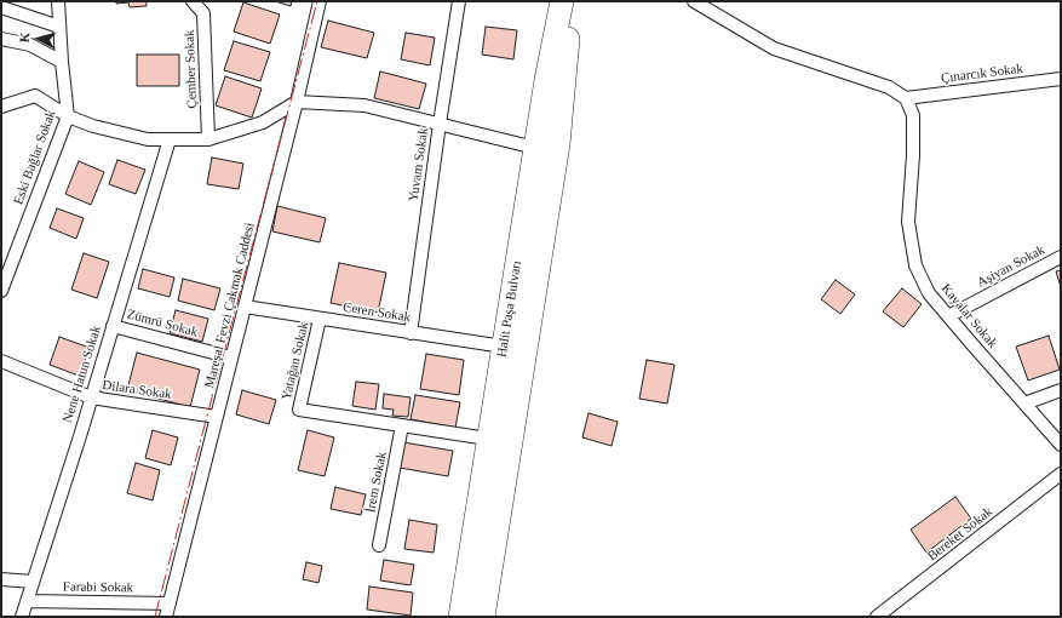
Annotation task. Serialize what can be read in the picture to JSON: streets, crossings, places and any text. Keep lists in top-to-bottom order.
{
  "streets": {
    "highway": ["Halit Paşa Bulvarı"],
    "street": [
      "Çember Sokak",
      "Çınarcık Sokak",
      "Eski Bağlar Sokak",
      "Yuvam Sokak",
      "Aşiyan Sokak",
      "Mareşal Fevzi Çakmak Caddesi",
      "Ceren Sokak",
      "Kayalar Sokak",
      "Zümrü Sokak",
      "Yatağan Sokak",
      "Nene Hatun Sokak",
      "Dilara Sokak",
      "İrem Sokak",
      "Bereket Sokak",
      "Farabi Sokak"
    ]
  },
  "crossings": [
    ["Çınarcık Sokak", "Kayalar Sokak"],
    ["Yuvam Sokak", "Ceren Sokak"],
    ["Aşiyan Sokak", "Kayalar Sokak"],
    ["Mareşal Fevzi Çakmak Caddesi", "Ceren Sokak"],
    ["Mareşal Fevzi Çakmak Caddesi", "Zümrü Sokak"],
    ["Mareşal Fevzi Çakmak Caddesi", "Dilara Sokak"],
    ["Mareşal Fevzi Çakmak Caddesi", "Farabi Sokak"],
    ["Halit Paşa Bulvarı", "Ceren Sokak"],
    ["Ceren Sokak", "Yatağan Sokak"],
    ["Zümrü Sokak", "Nene Hatun Sokak"],
    ["Yatağan Sokak", "İrem Sokak"],
    ["Nene Hatun Sokak", "Dilara Sokak"],
    ["Nene Hatun Sokak", "Farabi Sokak"]
  ],
  "north": "left"
}
